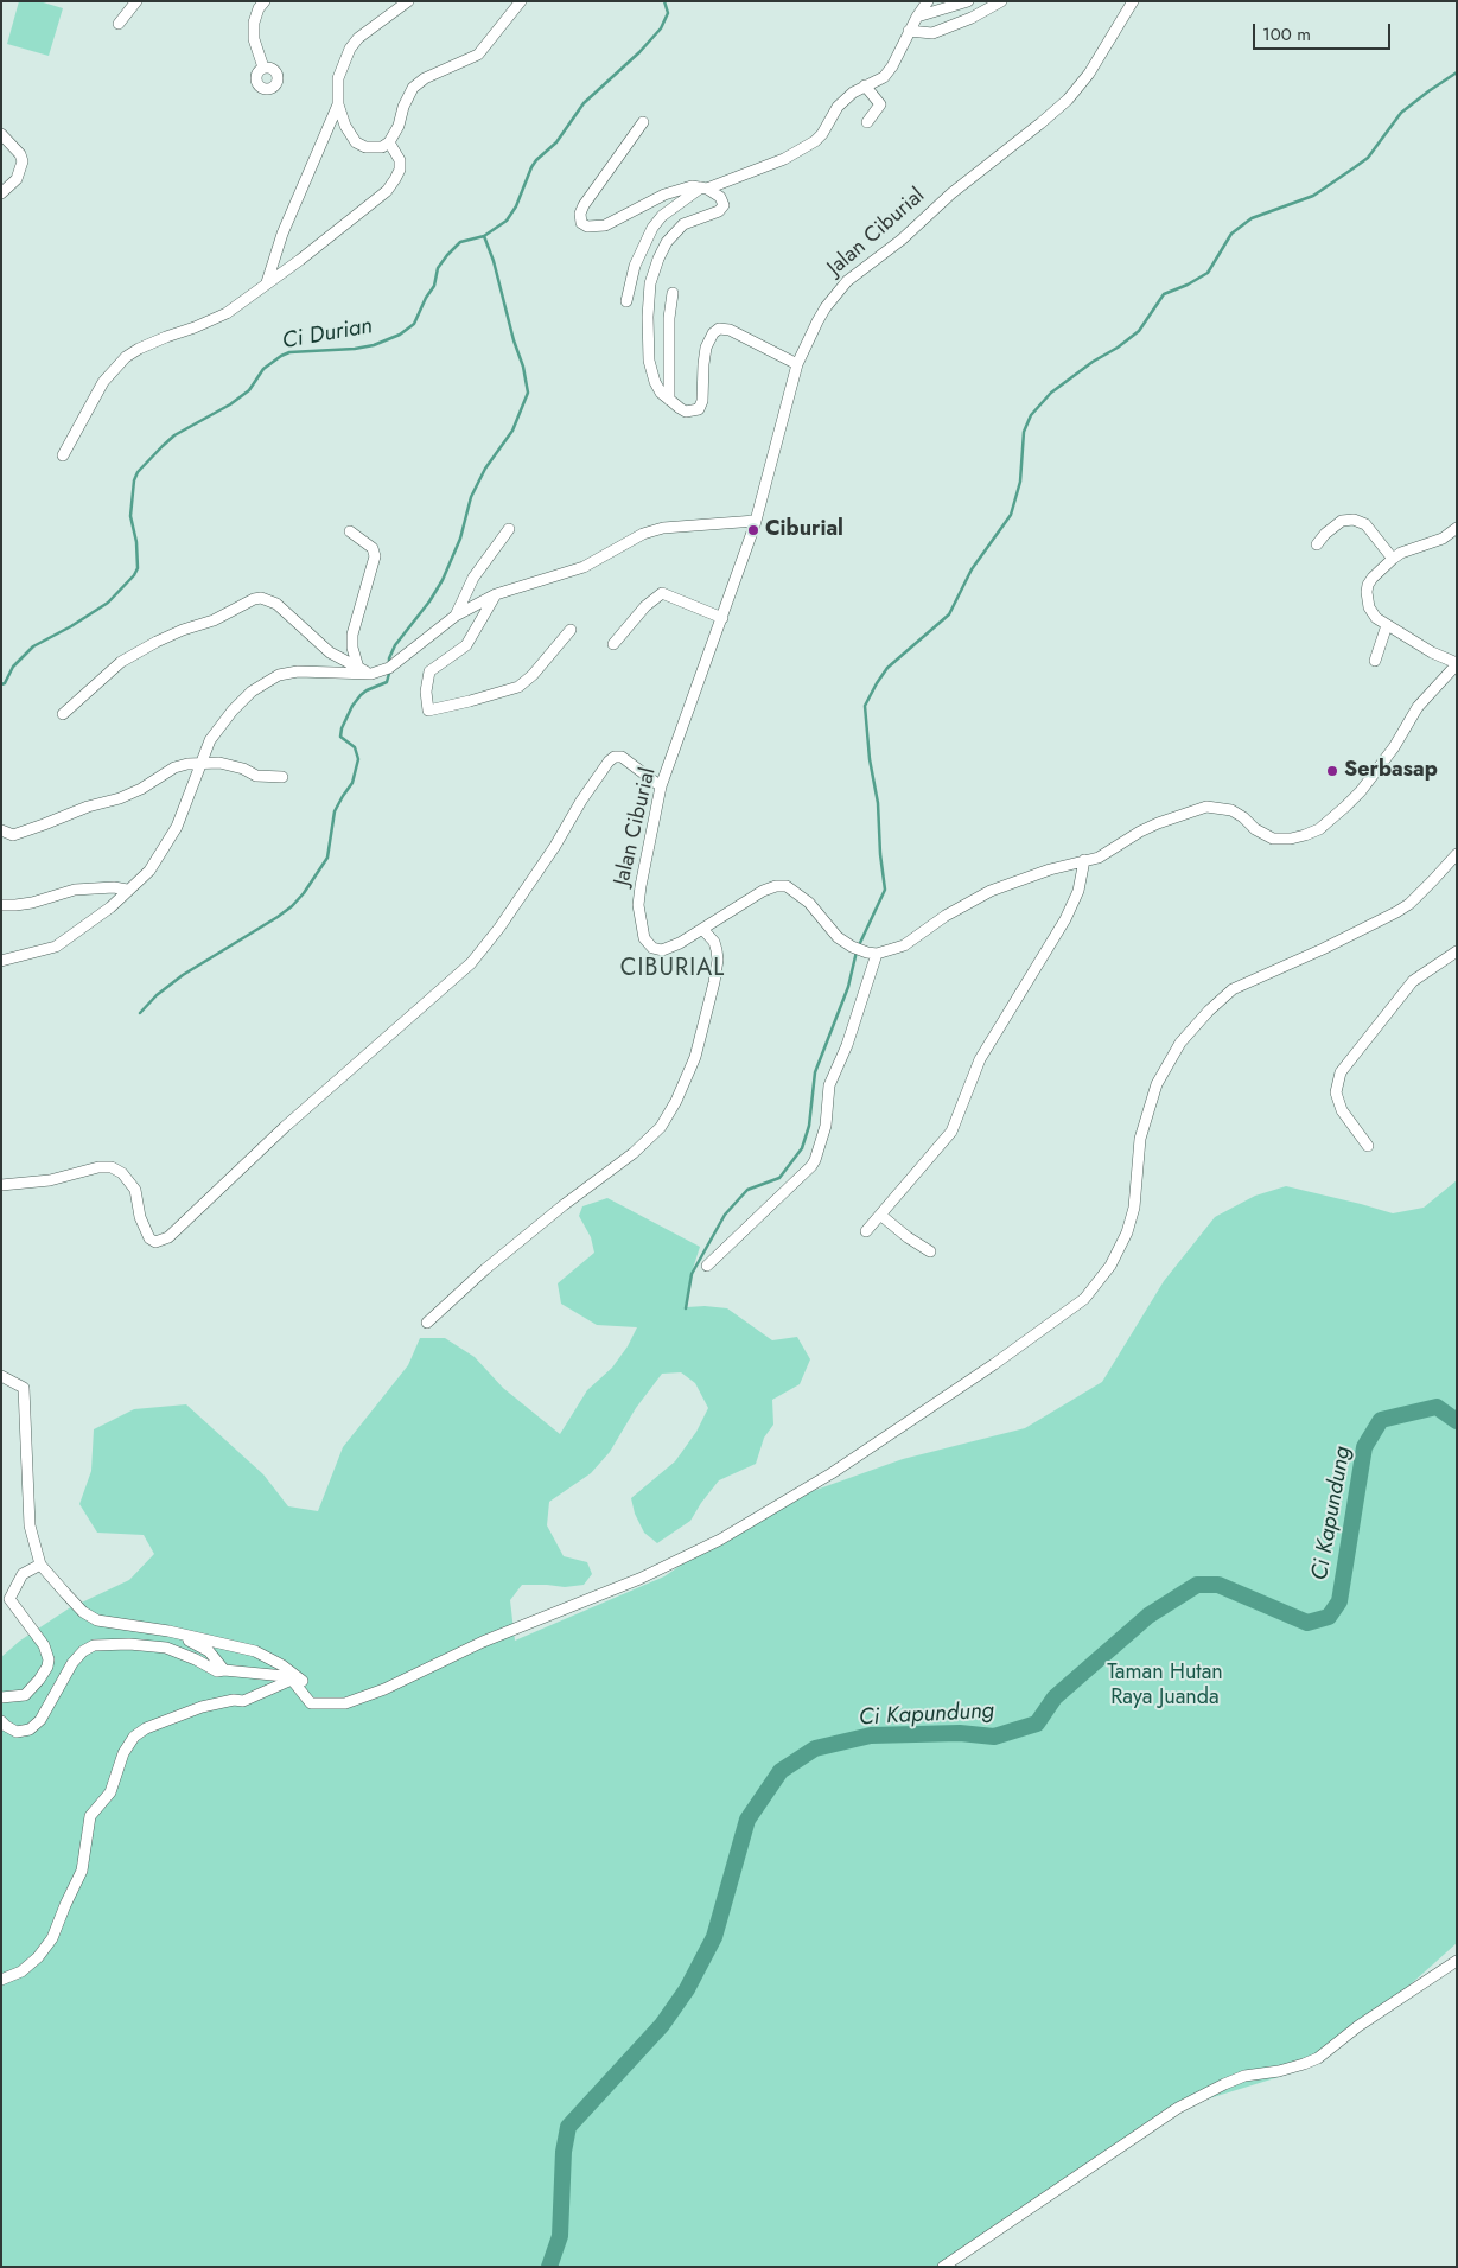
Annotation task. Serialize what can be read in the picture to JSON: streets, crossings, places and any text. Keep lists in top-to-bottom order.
{
  "streets": {
    "street": ["Jalan Ciburial"]
  },
  "districts": ["CIBURIAL"],
  "water": ["Ci Durian", "Ci Kapundung"],
  "parks": ["Taman Hutan Raya Juanda"],
  "places": ["Ciburial", "Serbasap"],
  "scale_bar": "100 m"
}
